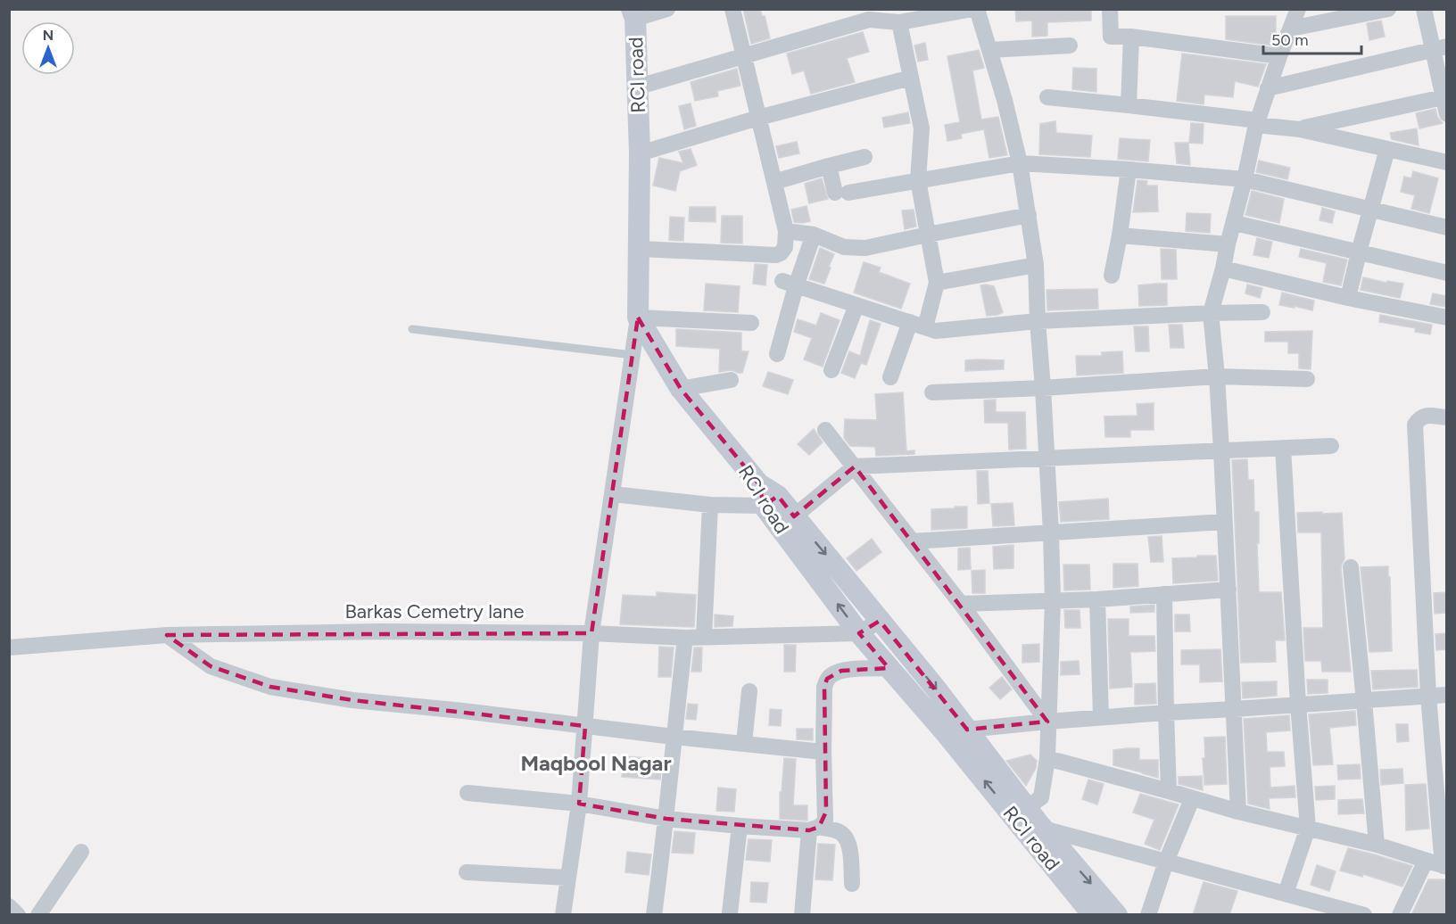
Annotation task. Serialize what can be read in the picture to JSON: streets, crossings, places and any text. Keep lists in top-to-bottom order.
{
  "streets": {
    "street": ["RCI road", "Barkas Cemetry lane"]
  },
  "crossings": [
    ["RCI road", "Barkas Cemetry lane"]
  ],
  "districts": ["Maqbool Nagar"],
  "scale_bar": "50 m",
  "north": "top"
}
